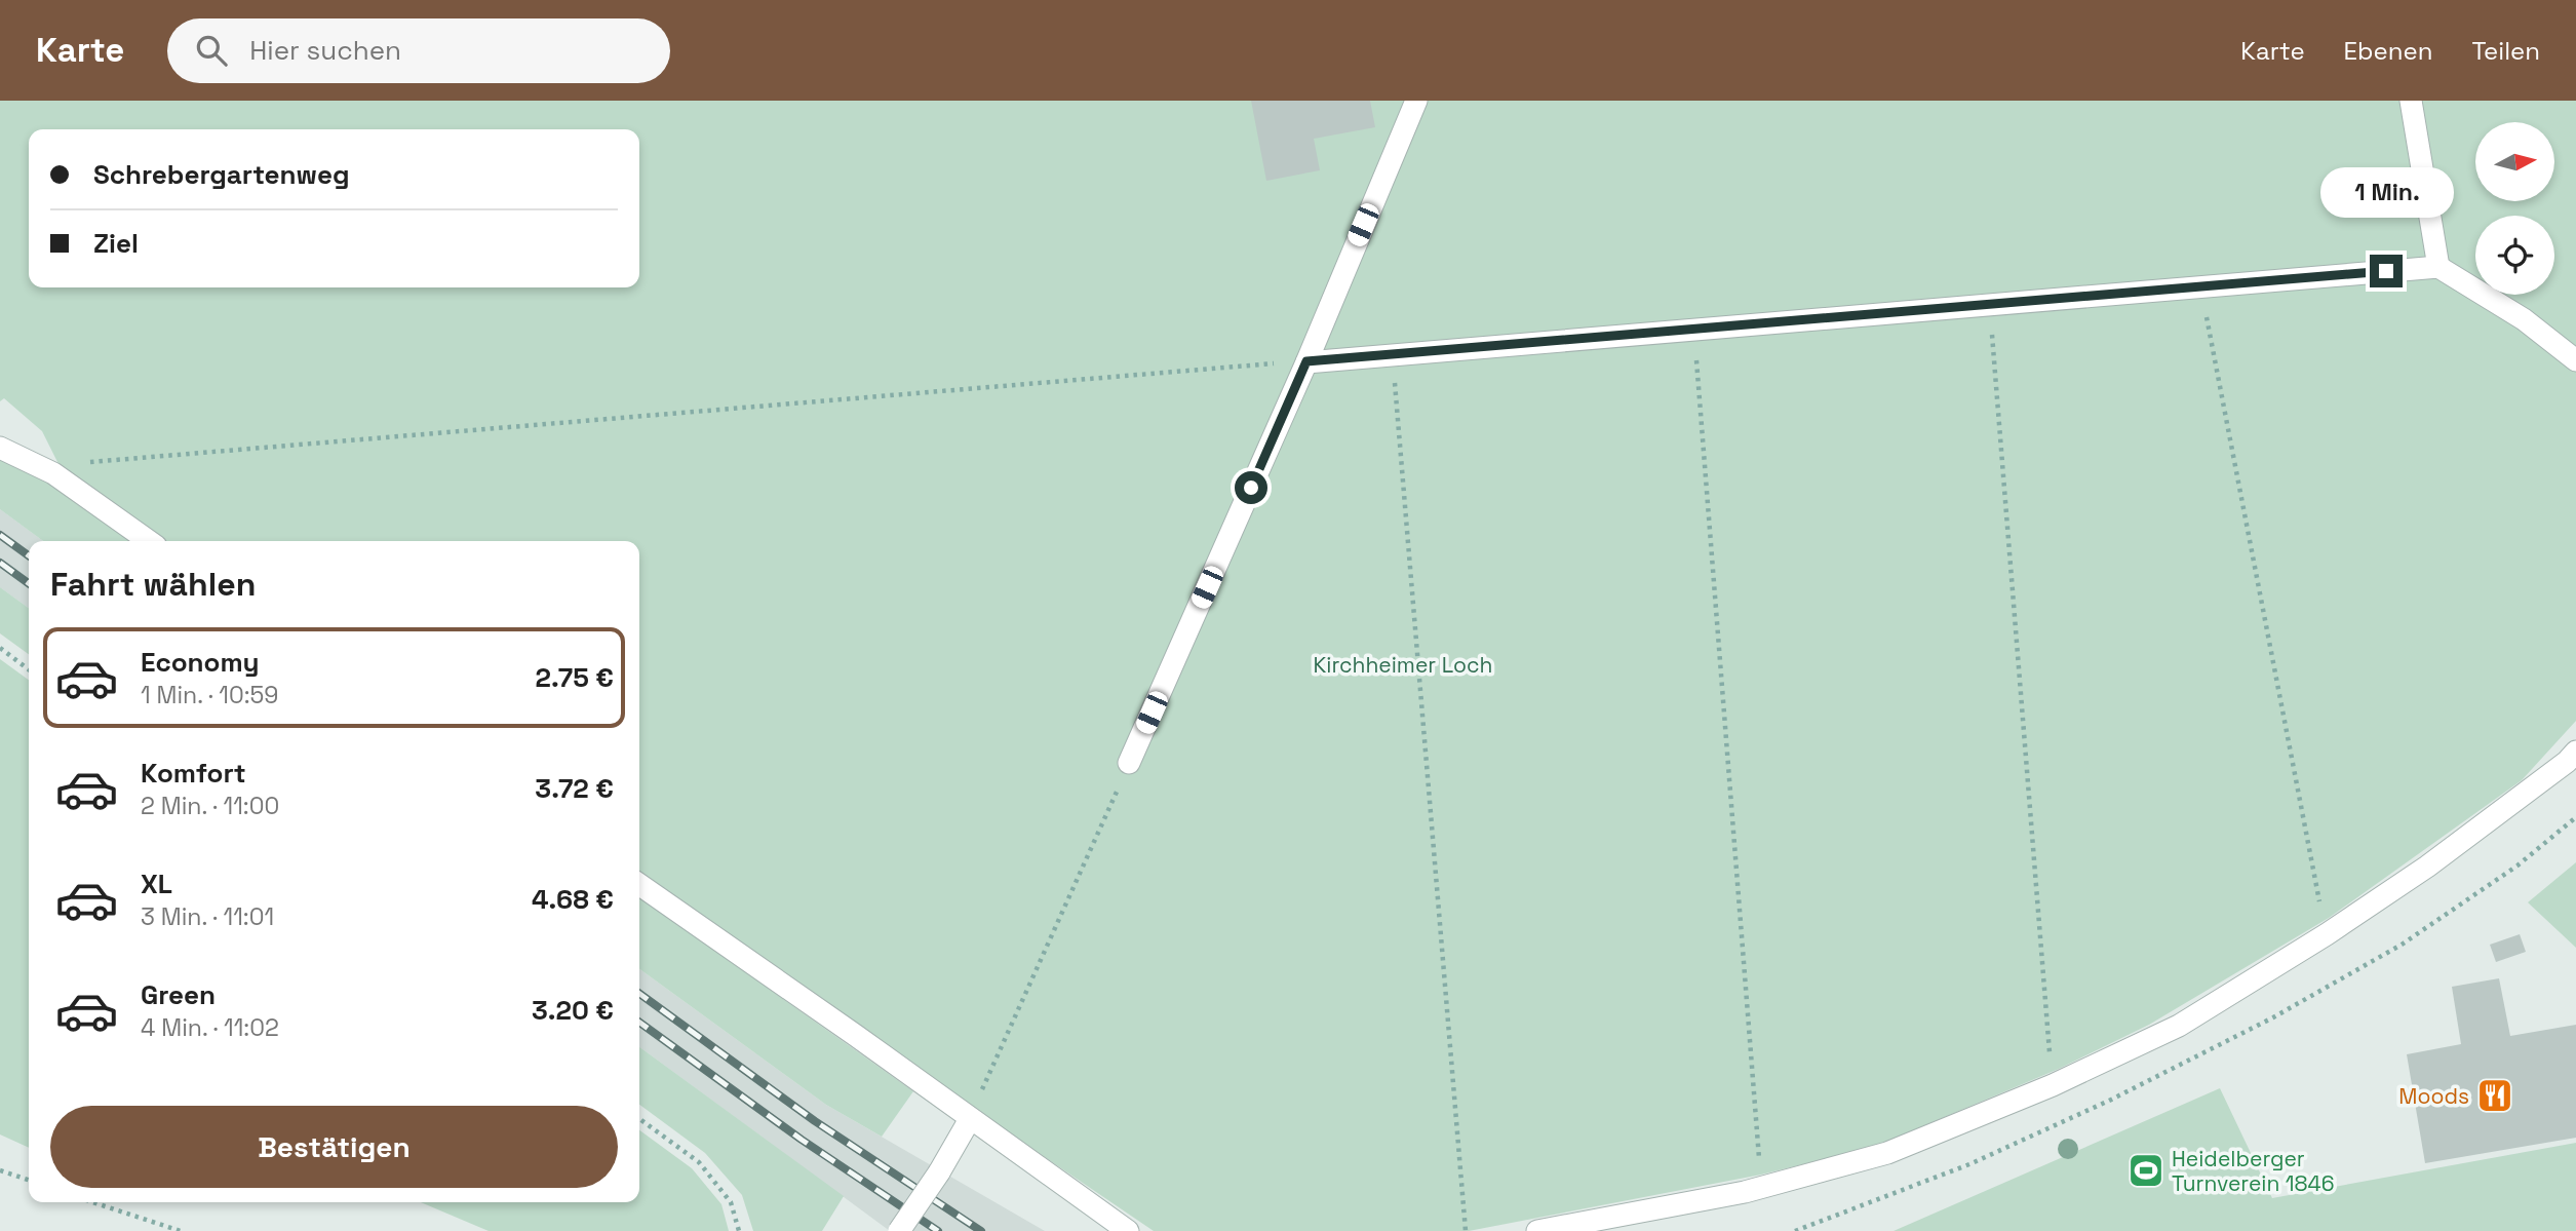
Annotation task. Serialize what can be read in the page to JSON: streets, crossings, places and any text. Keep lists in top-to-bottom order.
{
  "parks": ["Kirchheimer Loch"],
  "places": {
    "restaurant": ["Moods"],
    "sports": ["Heidelberger Turnverein 1846"]
  },
  "north": "right",
  "page": {
    "header": "Karte",
    "search": "Hier suchen",
    "nav": ["Karte", "Ebenen", "Teilen"],
    "banner": ["Schrebergartenweg", "Ziel"],
    "bubble": "1 Min.",
    "heading": "Fahrt wählen",
    "list": [
      {
        "name": "Economy",
        "note": "1 Min. · 10:59",
        "value": "2.75 €"
      },
      {
        "name": "Komfort",
        "note": "2 Min. · 11:00",
        "value": "3.72 €"
      },
      {
        "name": "XL",
        "note": "3 Min. · 11:01",
        "value": "4.68 €"
      },
      {
        "name": "Green",
        "note": "4 Min. · 11:02",
        "value": "3.20 €"
      }
    ],
    "buttons": "Bestätigen"
  }
}
